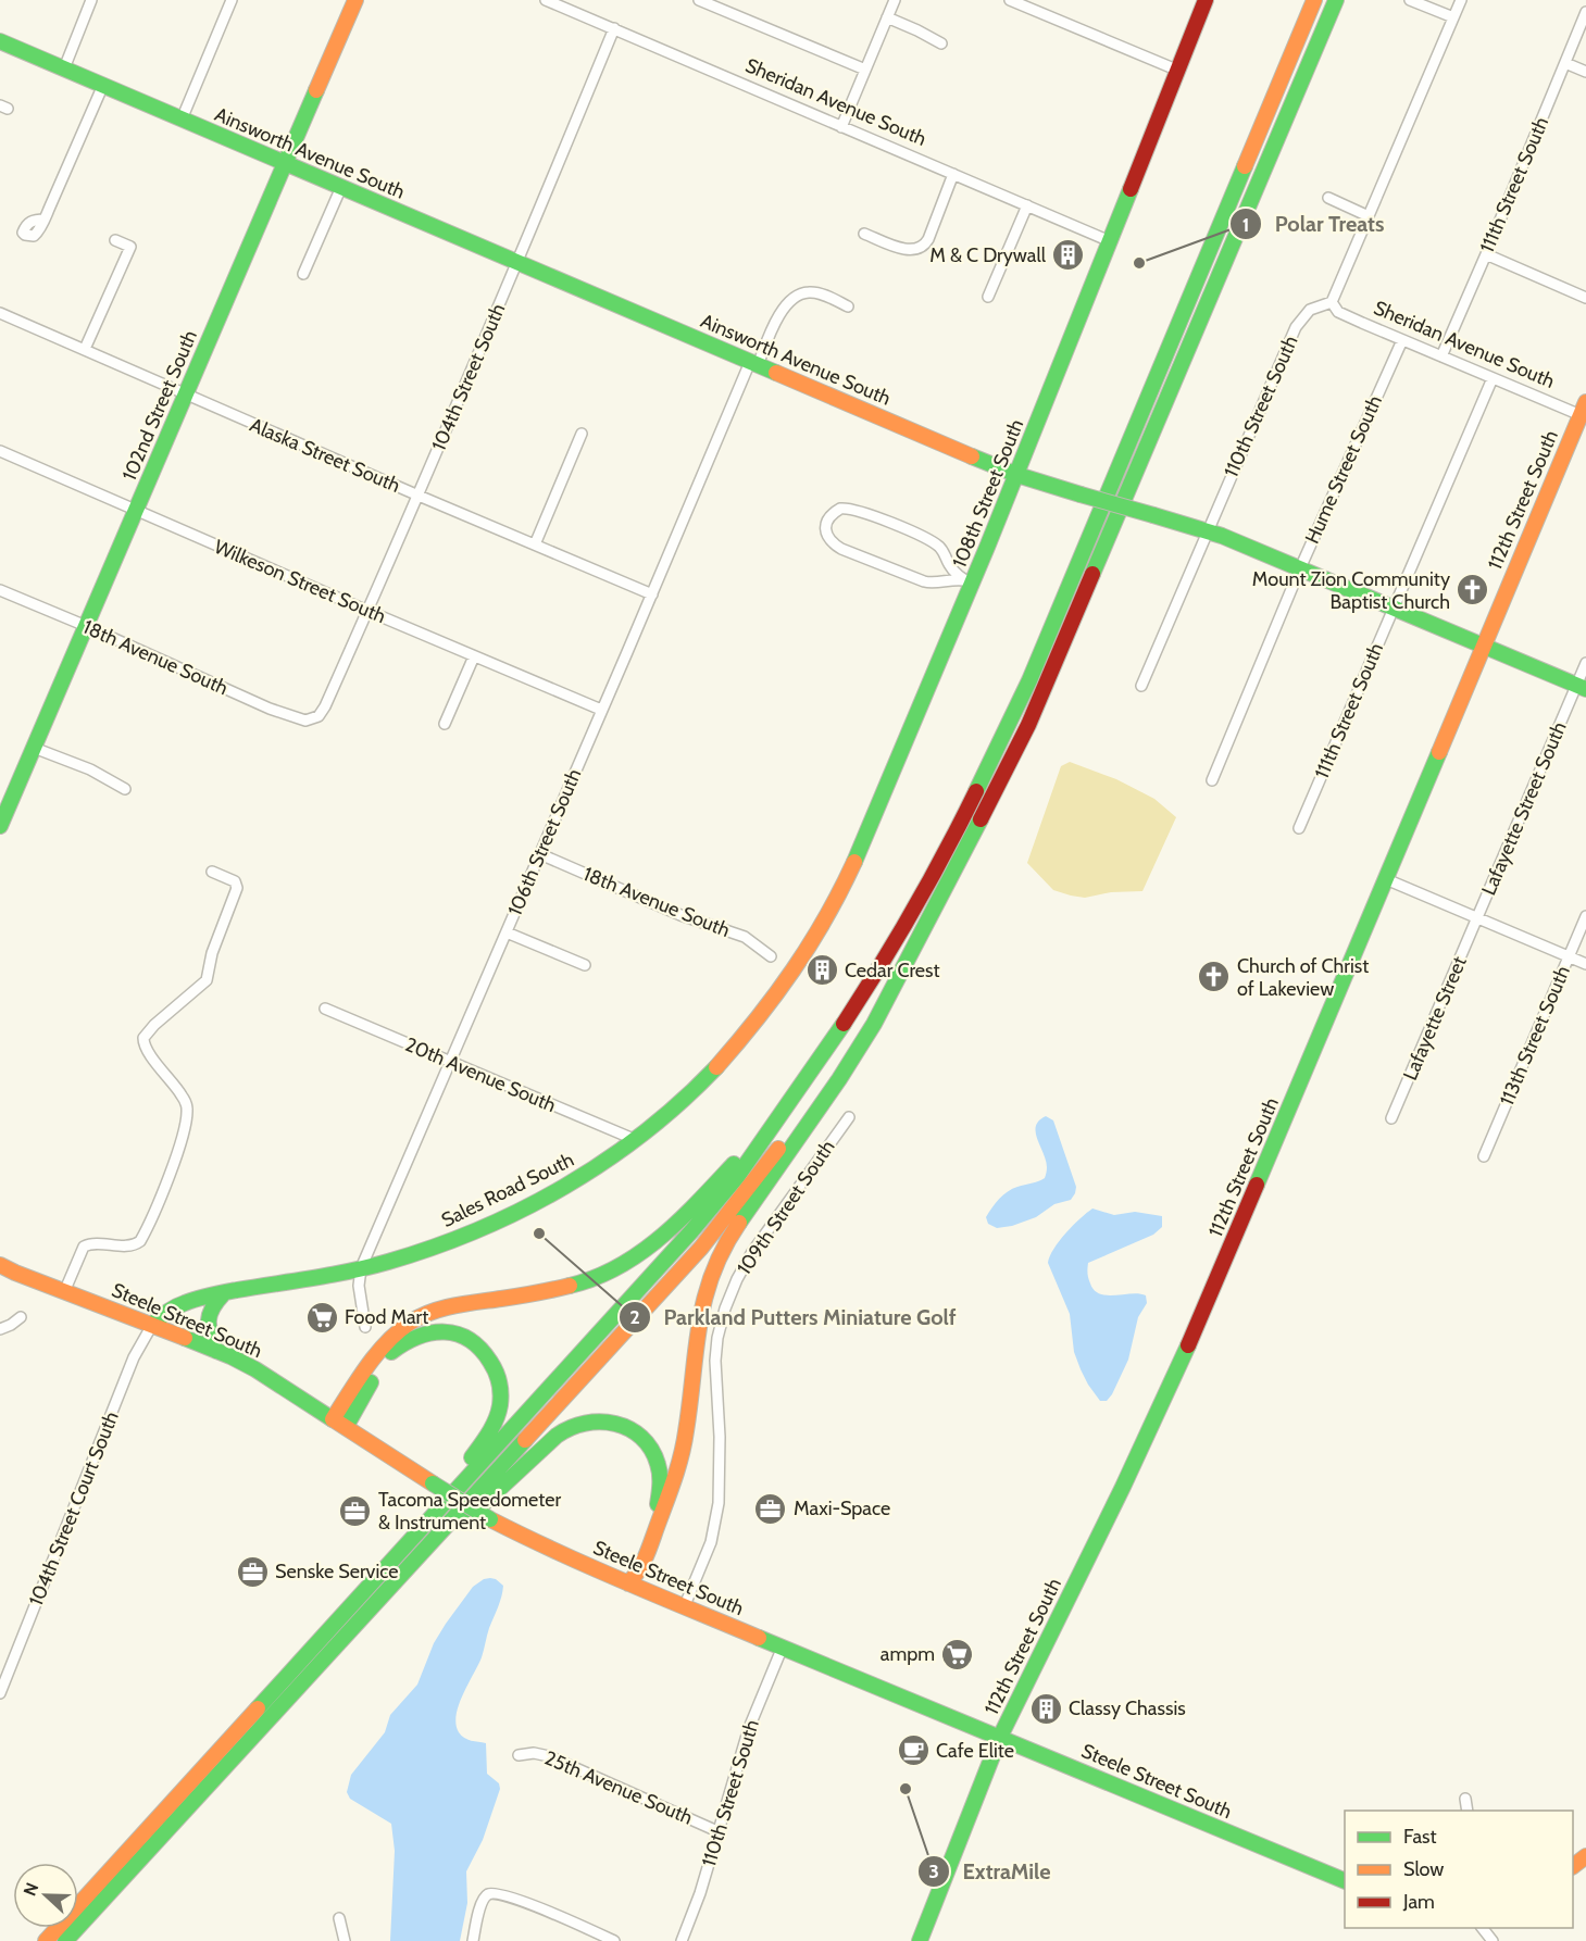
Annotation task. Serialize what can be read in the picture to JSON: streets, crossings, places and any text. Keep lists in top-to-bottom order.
{
  "streets": {
    "main road": [
      "Ainsworth Avenue South",
      "102nd Street South",
      "108th Street South",
      "112th Street South",
      "Sales Road South",
      "Steele Street South"
    ],
    "street": [
      "Sheridan Avenue South",
      "111th Street South",
      "104th Street South",
      "110th Street South",
      "Alaska Street South",
      "Hume Street South",
      "Wilkeson Street South",
      "18th Avenue South",
      "Lafayette Street South",
      "106th Street South",
      "Lafayette Street",
      "113th Street South",
      "20th Avenue South",
      "109th Street South",
      "104th Street Court South",
      "25th Avenue South"
    ]
  },
  "crossings": [
    ["Sheridan Avenue South", "111th Street South"],
    ["Sheridan Avenue South", "104th Street South"],
    ["Sheridan Avenue South", "110th Street South"],
    ["Sheridan Avenue South", "Hume Street South"],
    ["Sheridan Avenue South", "108th Street South"],
    ["Sheridan Avenue South", "112th Street South"],
    ["Ainsworth Avenue South", "111th Street South"],
    ["Ainsworth Avenue South", "104th Street South"],
    ["Ainsworth Avenue South", "102nd Street South"],
    ["Ainsworth Avenue South", "110th Street South"],
    ["Ainsworth Avenue South", "Hume Street South"],
    ["Ainsworth Avenue South", "108th Street South"],
    ["Ainsworth Avenue South", "112th Street South"],
    ["Ainsworth Avenue South", "Lafayette Street South"],
    ["Ainsworth Avenue South", "106th Street South"],
    ["104th Street South", "Alaska Street South"],
    ["104th Street South", "Wilkeson Street South"],
    ["104th Street South", "18th Avenue South"],
    ["102nd Street South", "Alaska Street South"],
    ["102nd Street South", "Wilkeson Street South"],
    ["102nd Street South", "18th Avenue South"],
    ["110th Street South", "Steele Street South"],
    ["110th Street South", "25th Avenue South"],
    ["Alaska Street South", "106th Street South"],
    ["108th Street South", "Sales Road South"],
    ["112th Street South", "Steele Street South"],
    ["Wilkeson Street South", "106th Street South"],
    ["18th Avenue South", "106th Street South"],
    ["Lafayette Street South", "Lafayette Street"],
    ["106th Street South", "20th Avenue South"],
    ["106th Street South", "Sales Road South"],
    ["20th Avenue South", "Sales Road South"],
    ["Sales Road South", "Steele Street South"],
    ["Sales Road South", "104th Street Court South"],
    ["109th Street South", "Steele Street South"],
    ["Steele Street South", "104th Street Court South"]
  ],
  "places": {
    "building": ["M & C Drywall", "Cedar Crest", "Classy Chassis"],
    "other": ["Polar Treats", "Parkland Putters Miniature Golf", "ExtraMile"],
    "church": ["Mount Zion Community Baptist Church", "Church of Christ of Lakeview"],
    "supermarket": ["Food Mart", "ampm"],
    "office": ["Maxi-Space", "Tacoma Speedometer & Instrument", "Senske Service"],
    "cafe": ["Cafe Elite"]
  },
  "legend": ["Fast", "Slow", "Jam"],
  "north": "left"
}
